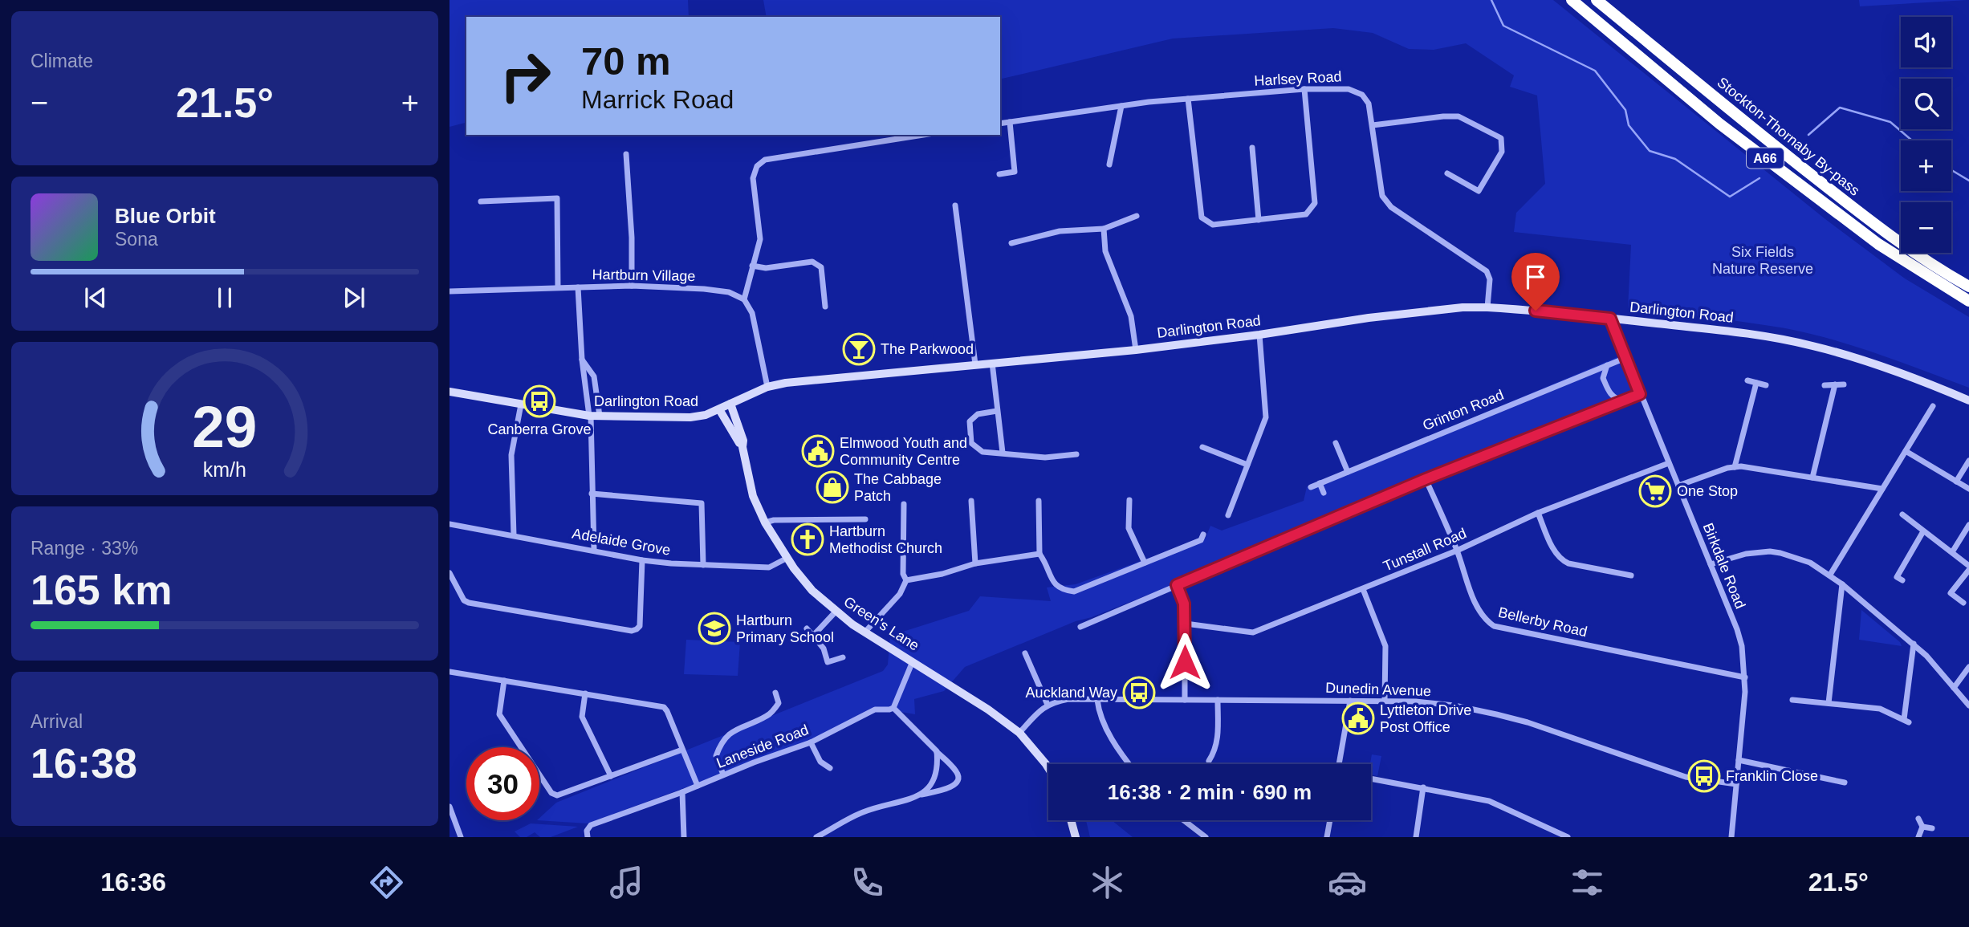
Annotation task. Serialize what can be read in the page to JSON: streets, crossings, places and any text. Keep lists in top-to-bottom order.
{
  "streets": {
    "highway": ["Stockton-Thornaby By-pass", "A66"],
    "street": [
      "Harlsey Road",
      "Hartburn Village",
      "Darlington Road",
      "Grinton Road",
      "Adelaide Grove",
      "Tunstall Road",
      "Birkdale Road",
      "Bellerby Road",
      "Green's Lane",
      "Dunedin Avenue",
      "Laneside Road"
    ]
  },
  "crossings": [
    ["Harlsey Road", "Darlington Road"],
    ["Darlington Road", "Birkdale Road"],
    ["Darlington Road", "Green's Lane"],
    ["Grinton Road", "Birkdale Road"],
    ["Adelaide Grove", "Green's Lane"],
    ["Tunstall Road", "Birkdale Road"],
    ["Tunstall Road", "Bellerby Road"],
    ["Birkdale Road", "Bellerby Road"],
    ["Birkdale Road", "Dunedin Avenue"]
  ],
  "parks": ["Six Fields Nature Reserve"],
  "places": {
    "bar": ["The Parkwood"],
    "bus stop": ["Canberra Grove", "Auckland Way", "Franklin Close"],
    "public building": ["Elmwood Youth and Community Centre", "Lyttleton Drive Post Office"],
    "shop": ["The Cabbage Patch"],
    "supermarket": ["One Stop"],
    "church": ["Hartburn Methodist Church"],
    "school or university": ["Hartburn Primary School"]
  },
  "page": {
    "tile": [
      "Climate",
      ["Range · 33%", "165 km"],
      ["Arrival", "16:38"]
    ],
    "map_buttons": ["+", "−"],
    "turn": ["70 m", "Marrick Road"],
    "heat": ["−", "21.5°", "+"],
    "song": ["Blue Orbit", "Sona"],
    "limit": "30",
    "trip": "16:38 · 2 min · 690 m",
    "tabs": ["16:36", "21.5°"],
    "gauge": ["29", "km/h"]
  }
}
